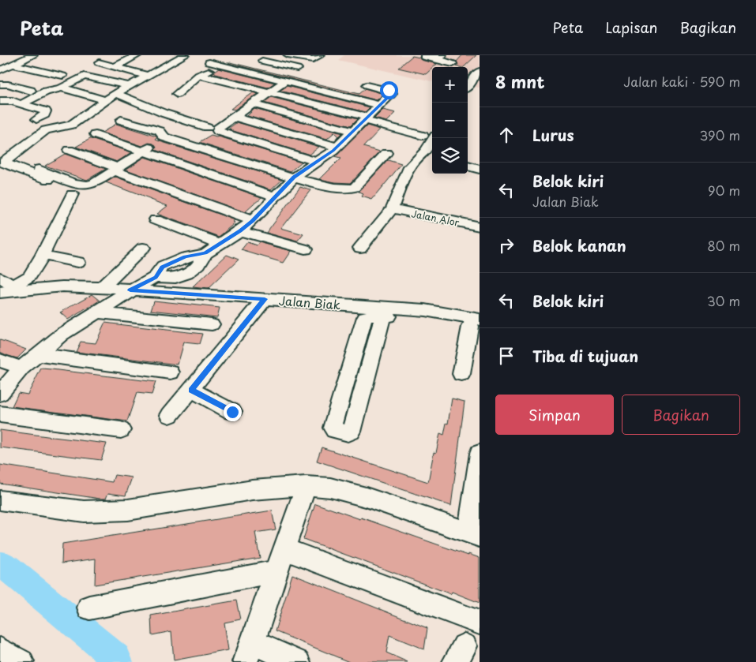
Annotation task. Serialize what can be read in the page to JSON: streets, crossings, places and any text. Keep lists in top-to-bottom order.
{
  "streets": {
    "street": ["Jalan Alor", "Jalan Biak"]
  },
  "page": {
    "header": "Peta",
    "nav": ["Peta", "Lapisan", "Bagikan"],
    "heading": ["8 mnt", "Jalan kaki · 590 m"],
    "map_buttons": ["+", "−"],
    "list": [
      ["Lurus", "390 m"],
      ["Belok kiri", "Jalan Biak", "90 m"],
      ["Belok kanan", "80 m"],
      ["Belok kiri", "30 m"],
      "Tiba di tujuan"
    ],
    "buttons": ["Simpan", "Bagikan"]
  }
}
